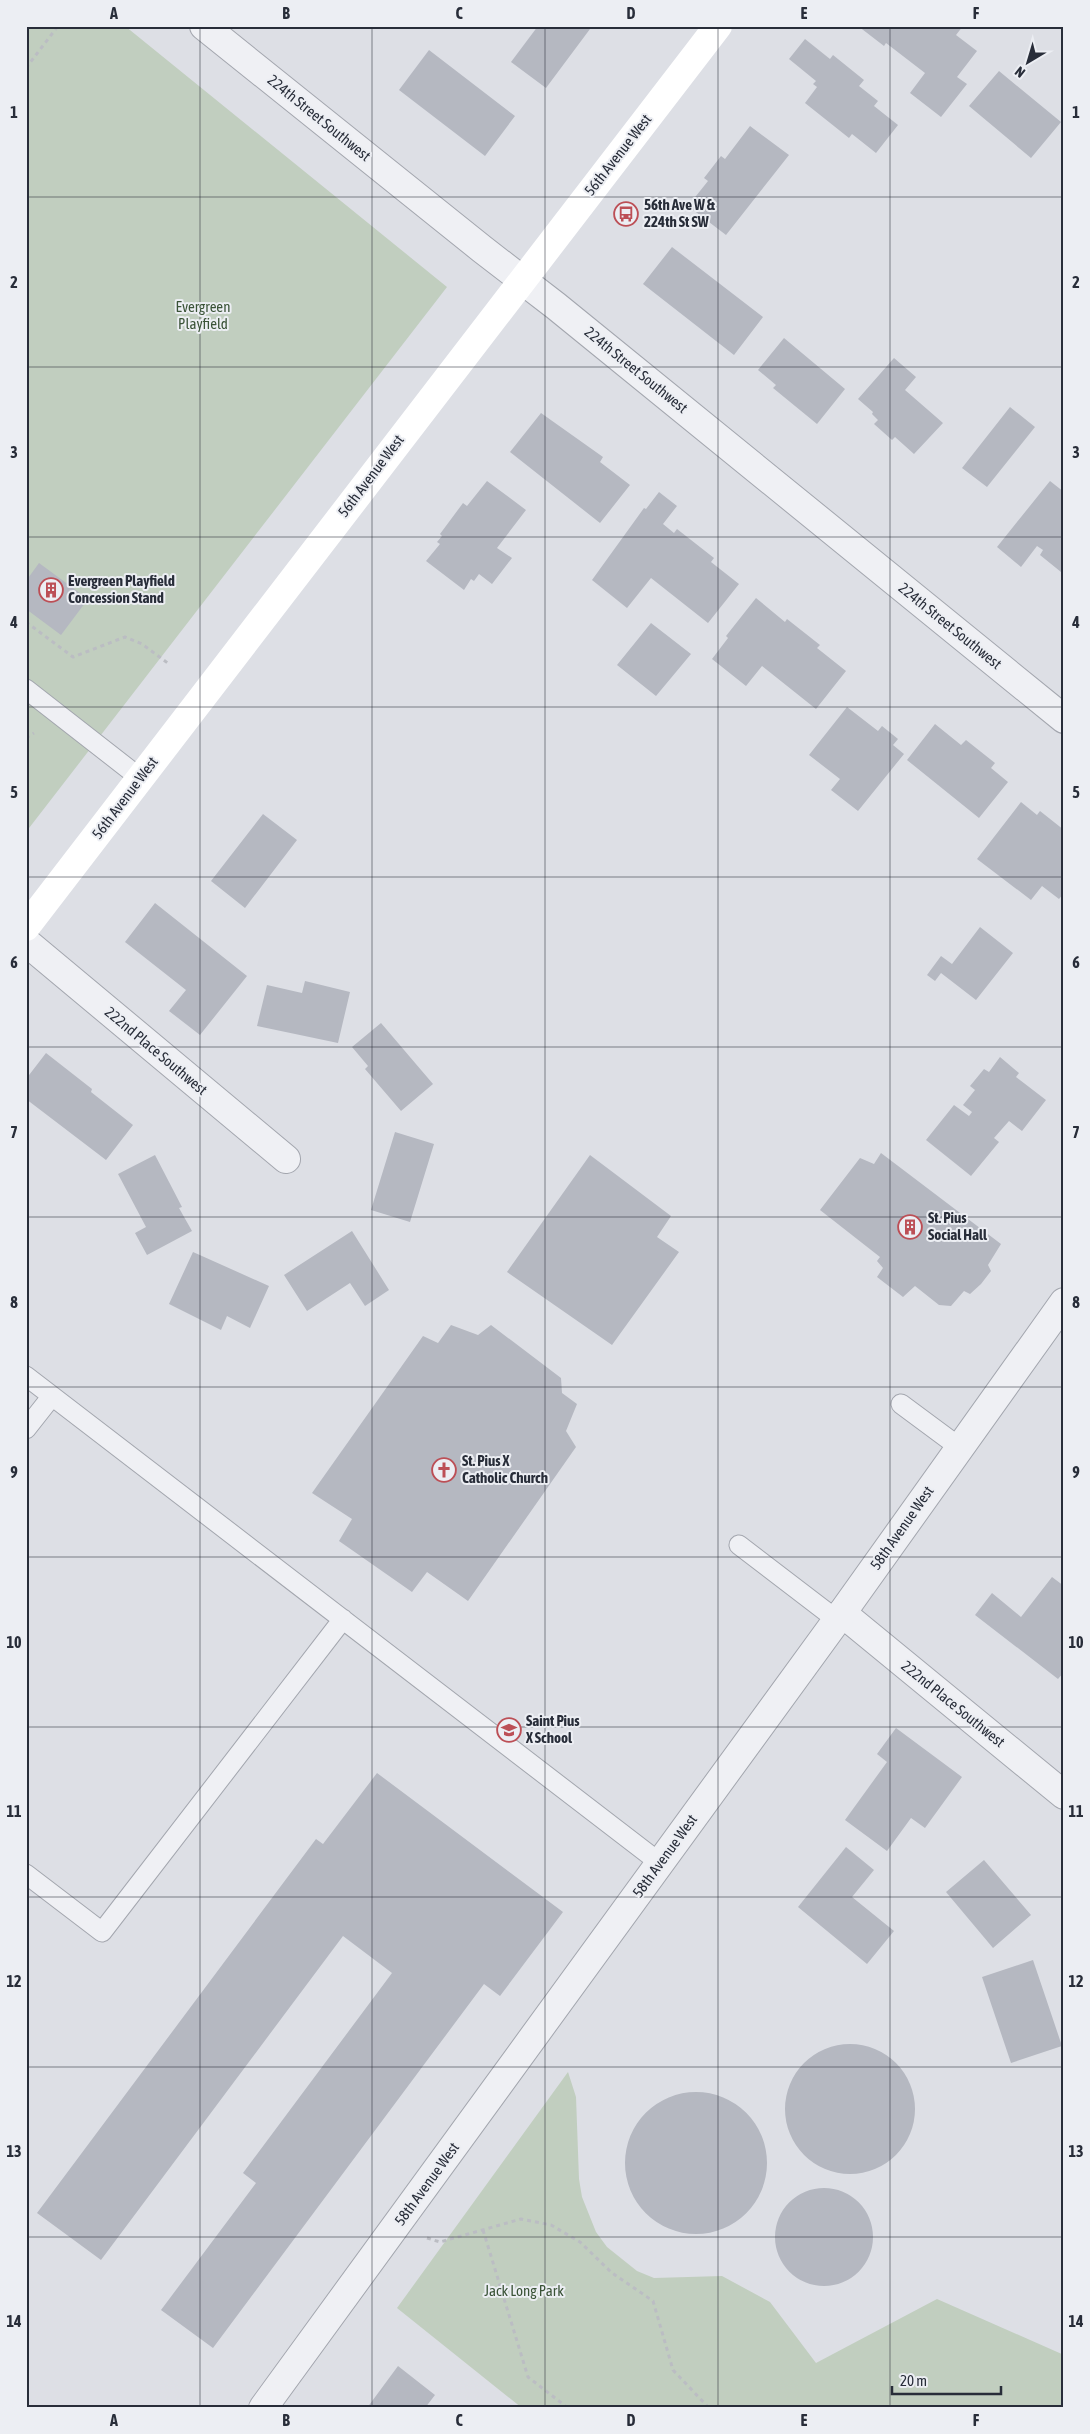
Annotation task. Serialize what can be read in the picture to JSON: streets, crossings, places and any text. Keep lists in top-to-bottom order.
{
  "streets": {
    "main road": ["56th Avenue West"],
    "street": ["224th Street Southwest", "222nd Place Southwest", "58th Avenue West"]
  },
  "crossings": [
    ["224th Street Southwest", "56th Avenue West"],
    ["222nd Place Southwest", "58th Avenue West"]
  ],
  "parks": ["Evergreen Playfield", "Jack Long Park"],
  "places": {
    "bus stop": ["56th Ave W & 224th St SW"],
    "building": ["Evergreen Playfield Concession Stand", "St. Pius Social Hall"],
    "church": ["St. Pius X Catholic Church"],
    "school or university": ["Saint Pius X School"]
  },
  "scale_bar": "20 m",
  "north": "bottom left",
  "grid": {
    "columns": [
      "A",
      "B",
      "C",
      "D",
      "E",
      "F"
    ],
    "rows": [
      "1",
      "2",
      "3",
      "4",
      "5",
      "6",
      "7",
      "8",
      "9",
      "10",
      "11",
      "12",
      "13",
      "14"
    ]
  }
}
